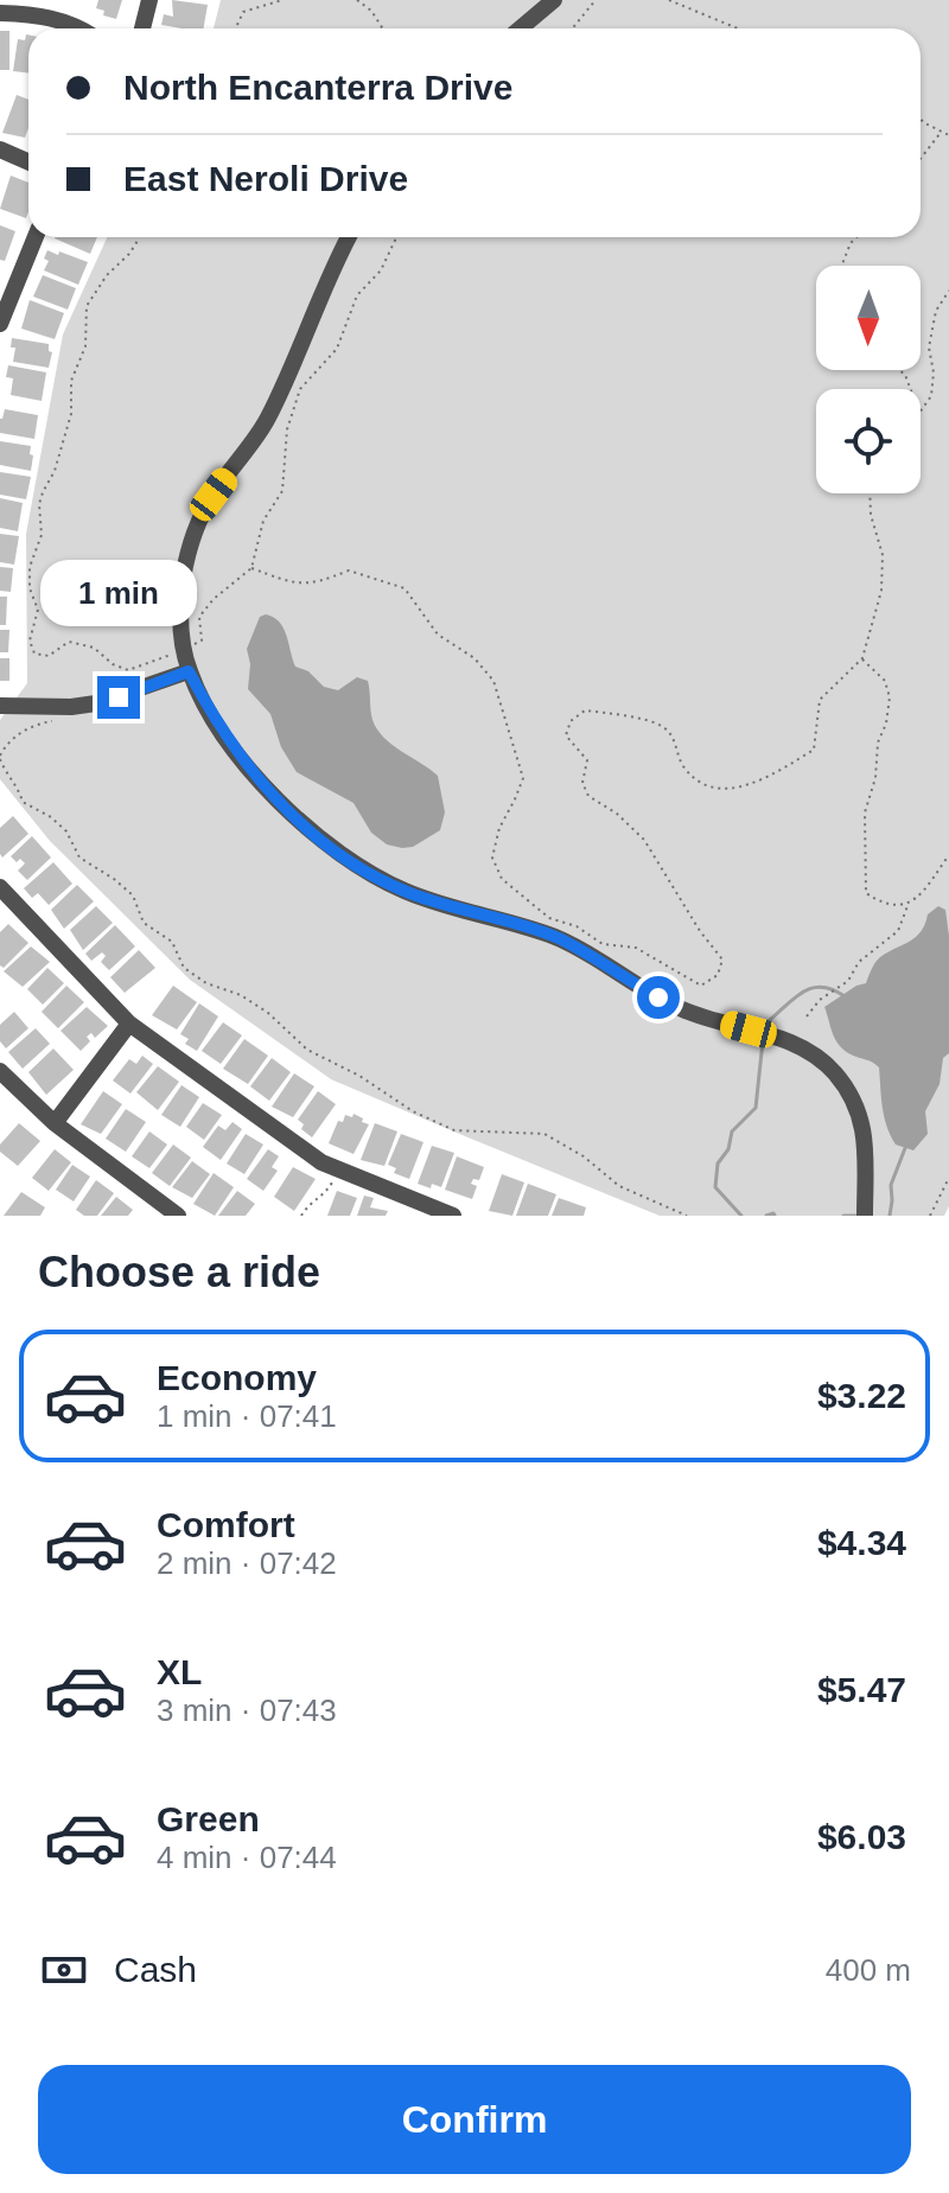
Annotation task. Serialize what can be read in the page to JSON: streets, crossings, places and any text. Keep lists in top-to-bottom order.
{
  "north": "bottom",
  "page": {
    "banner": ["North Encanterra Drive", "East Neroli Drive"],
    "bubble": "1 min",
    "heading": "Choose a ride",
    "list": [
      {
        "name": "Economy",
        "note": "1 min · 07:41",
        "value": "$3.22"
      },
      {
        "name": "Comfort",
        "note": "2 min · 07:42",
        "value": "$4.34"
      },
      {
        "name": "XL",
        "note": "3 min · 07:43",
        "value": "$5.47"
      },
      {
        "name": "Green",
        "note": "4 min · 07:44",
        "value": "$6.03"
      }
    ],
    "pay": ["Cash", "400 m"],
    "buttons": "Confirm"
  }
}
